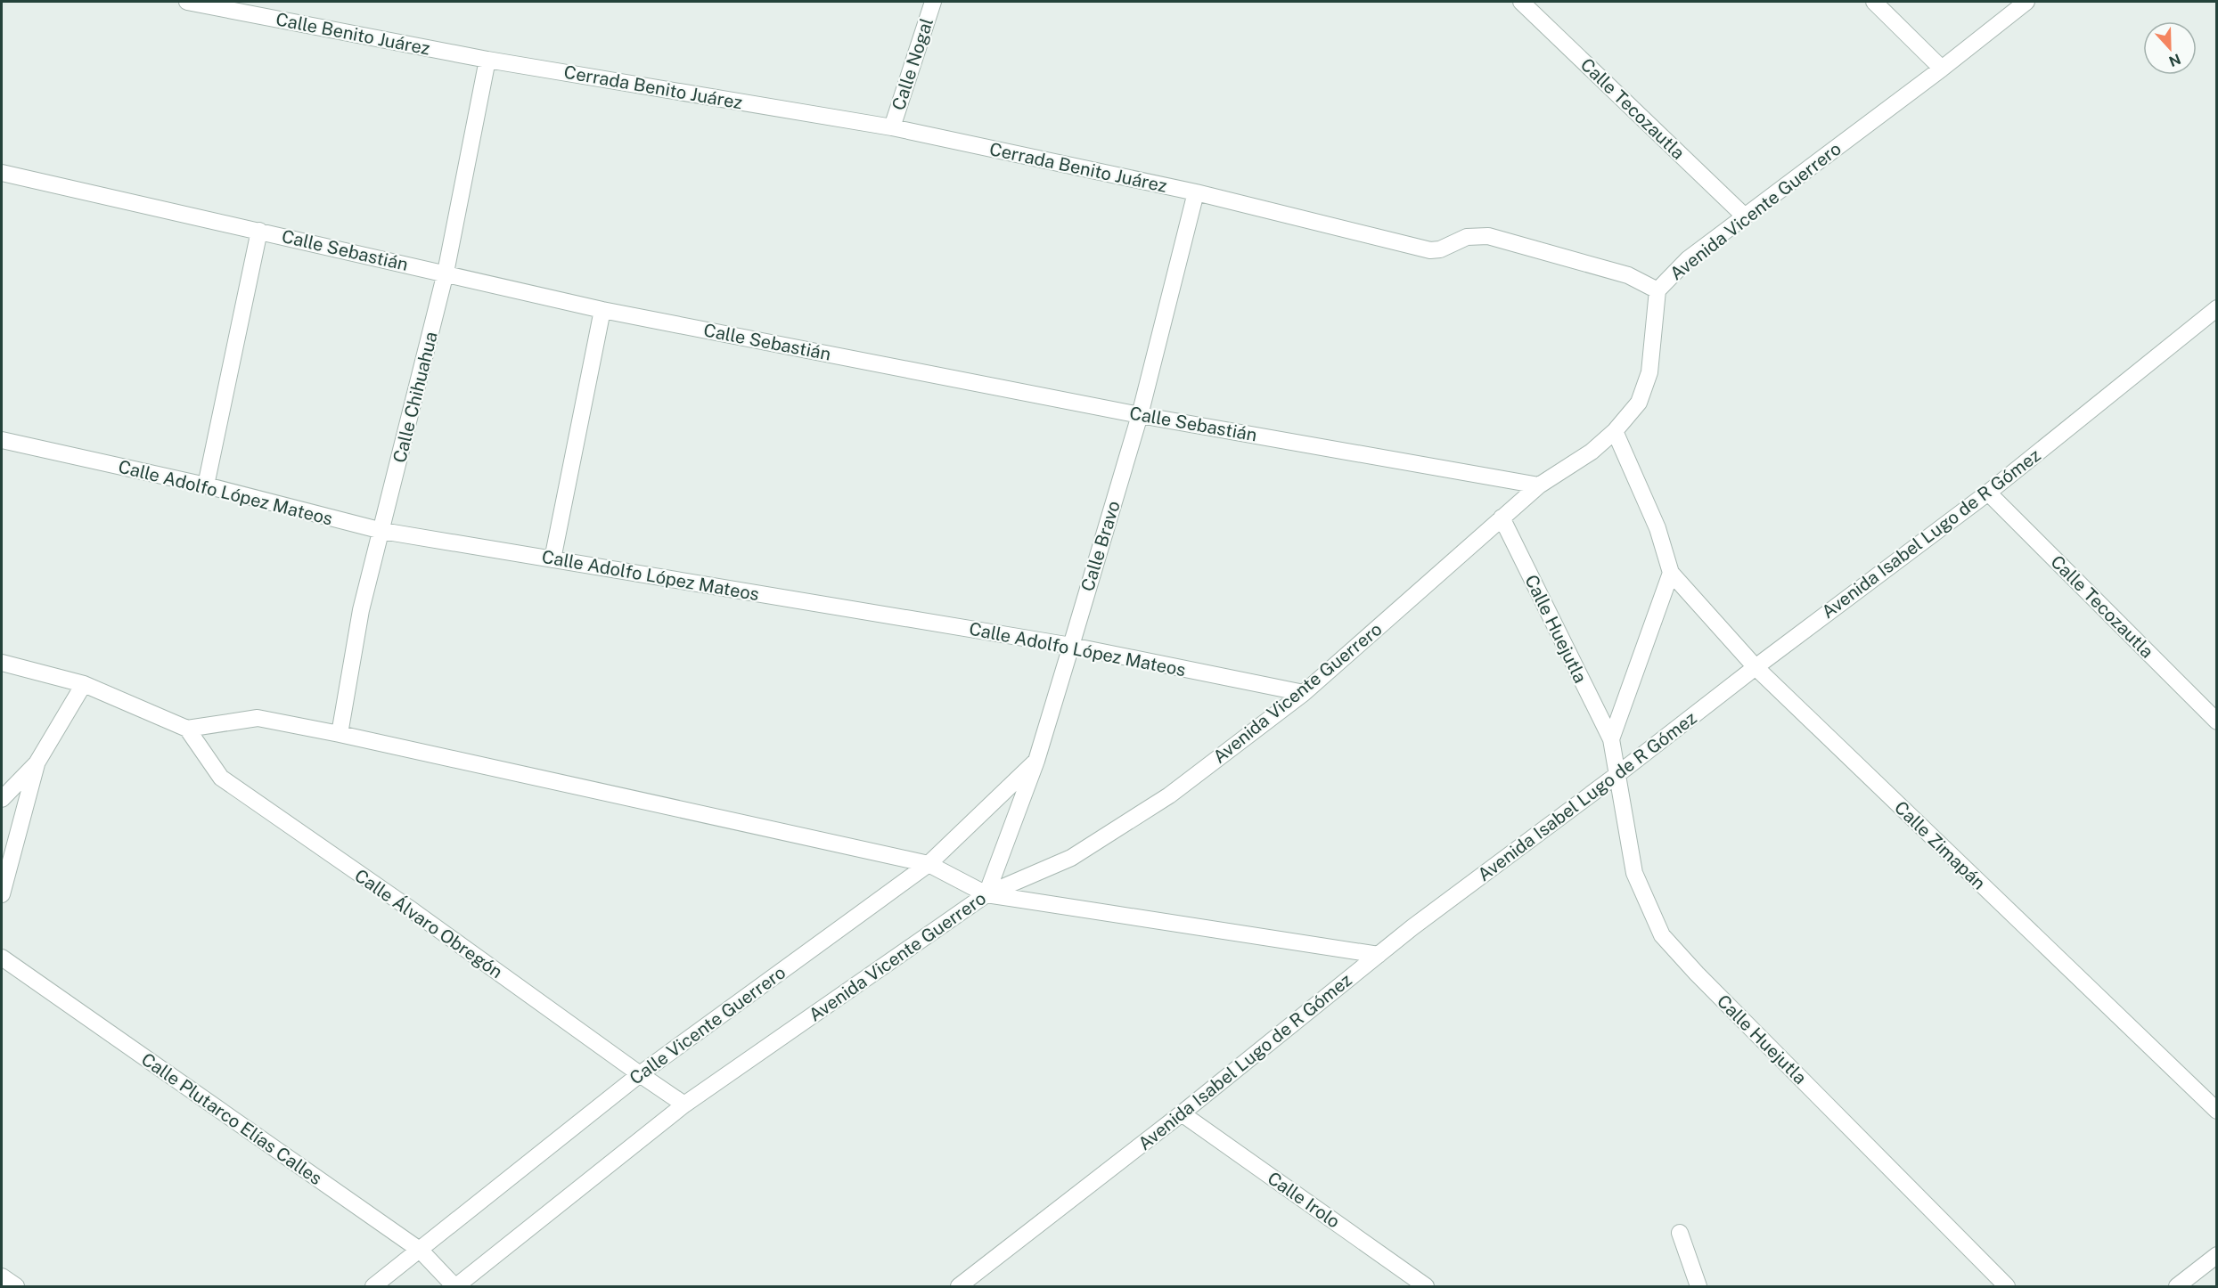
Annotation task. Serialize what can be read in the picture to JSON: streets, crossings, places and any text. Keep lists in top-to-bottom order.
{
  "streets": {
    "street": [
      "Calle Benito Juárez",
      "Calle Nogal",
      "Cerrada Benito Juárez",
      "Calle Tecozautla",
      "Avenida Vicente Guerrero",
      "Calle Sebastián",
      "Calle Chihuahua",
      "Calle Adolfo López Mateos",
      "Avenida Isabel Lugo de R Gómez",
      "Calle Bravo",
      "Calle Huejutla",
      "Calle Zimapán",
      "Calle Álvaro Obregón",
      "Calle Vicente Guerrero",
      "Calle Plutarco Elías Calles",
      "Calle Irolo"
    ]
  },
  "crossings": [
    ["Calle Benito Juárez", "Cerrada Benito Juárez"],
    ["Calle Benito Juárez", "Calle Chihuahua"],
    ["Calle Nogal", "Cerrada Benito Juárez"],
    ["Cerrada Benito Juárez", "Avenida Vicente Guerrero"],
    ["Cerrada Benito Juárez", "Calle Chihuahua"],
    ["Cerrada Benito Juárez", "Calle Bravo"],
    ["Calle Tecozautla", "Avenida Vicente Guerrero"],
    ["Calle Tecozautla", "Avenida Isabel Lugo de R Gómez"],
    ["Avenida Vicente Guerrero", "Calle Sebastián"],
    ["Avenida Vicente Guerrero", "Calle Adolfo López Mateos"],
    ["Avenida Vicente Guerrero", "Calle Bravo"],
    ["Avenida Vicente Guerrero", "Calle Huejutla"],
    ["Avenida Vicente Guerrero", "Calle Álvaro Obregón"],
    ["Avenida Vicente Guerrero", "Calle Plutarco Elías Calles"],
    ["Calle Sebastián", "Calle Chihuahua"],
    ["Calle Sebastián", "Calle Bravo"],
    ["Calle Chihuahua", "Calle Adolfo López Mateos"],
    ["Calle Adolfo López Mateos", "Calle Bravo"],
    ["Avenida Isabel Lugo de R Gómez", "Calle Huejutla"],
    ["Avenida Isabel Lugo de R Gómez", "Calle Zimapán"],
    ["Avenida Isabel Lugo de R Gómez", "Calle Irolo"],
    ["Calle Bravo", "Calle Vicente Guerrero"],
    ["Calle Huejutla", "Calle Zimapán"],
    ["Calle Álvaro Obregón", "Calle Vicente Guerrero"],
    ["Calle Vicente Guerrero", "Calle Plutarco Elías Calles"]
  ],
  "north": "bottom"
}
